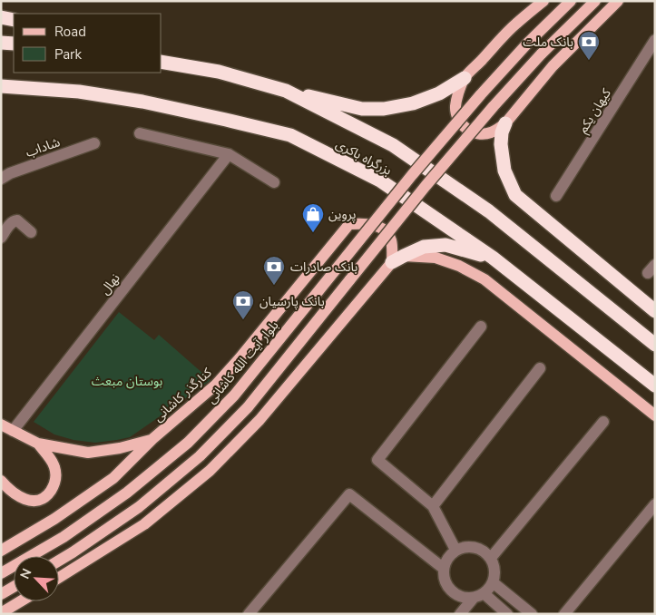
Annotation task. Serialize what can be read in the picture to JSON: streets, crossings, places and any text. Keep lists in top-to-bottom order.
{
  "streets": {
    "highway": ["بزرگراه باکری"],
    "main road": ["بلوار آیت الله کاشانی", "کنارگذر کاشانی"],
    "street": ["کیهان یکم", "شاداب", "نهال"]
  },
  "parks": ["بوستان مبعث"],
  "places": {
    "bank": ["بانک ملت", "بانک صادرات", "بانک پارسیان"],
    "shop": ["پروین"]
  },
  "legend": ["Road", "Park"],
  "north": "top left"
}
